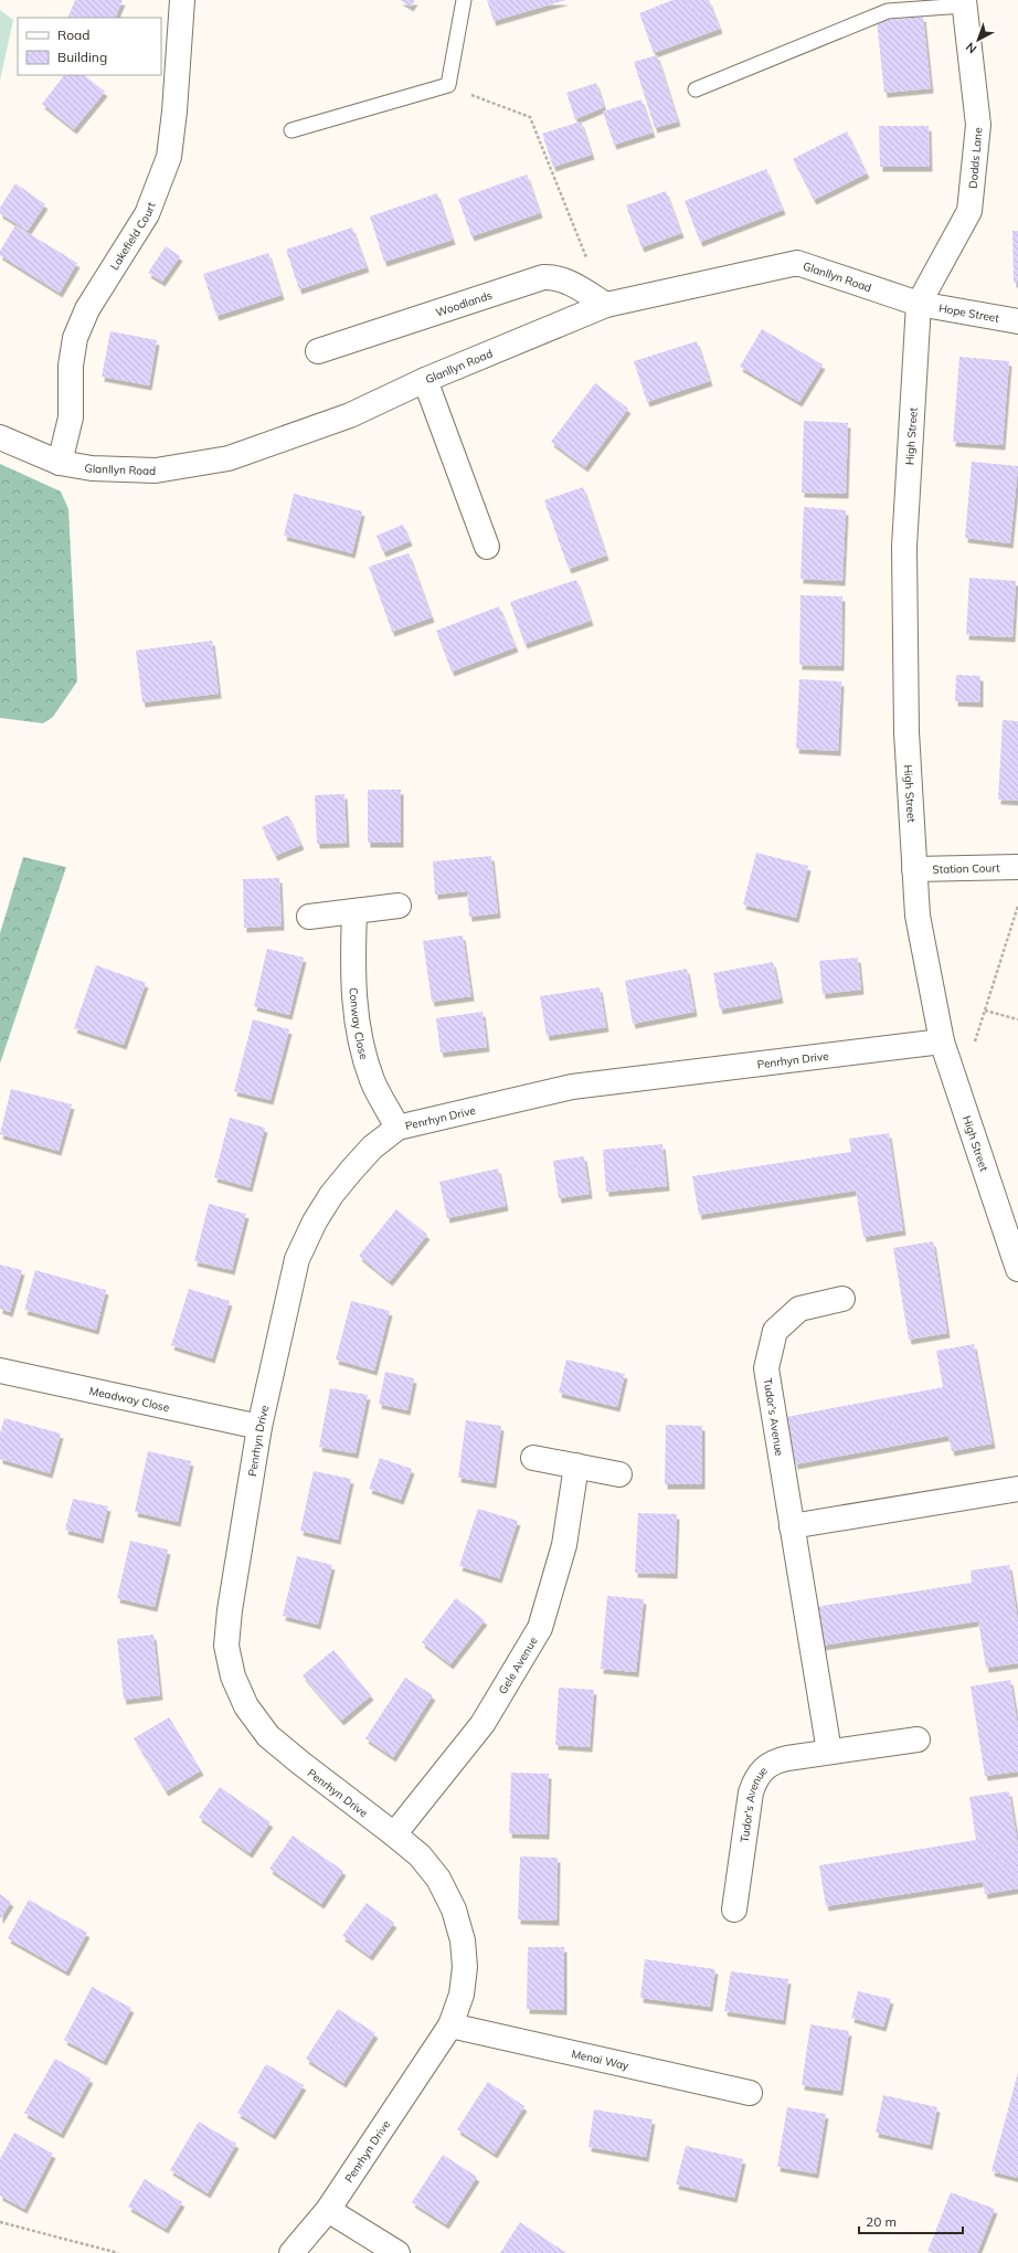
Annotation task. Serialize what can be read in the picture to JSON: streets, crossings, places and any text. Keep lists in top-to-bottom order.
{
  "streets": {
    "street": [
      "Dodds Lane",
      "Lakefield Court",
      "Glanllyn Road",
      "Woodlands",
      "Hope Street",
      "High Street",
      "Station Court",
      "Conway Close",
      "Penrhyn Drive",
      "Meadway Close",
      "Tudor's Avenue",
      "Gele Avenue",
      "Menai Way"
    ]
  },
  "crossings": [
    ["Dodds Lane", "Glanllyn Road"],
    ["Dodds Lane", "Hope Street"],
    ["Dodds Lane", "High Street"],
    ["Lakefield Court", "Glanllyn Road"],
    ["Glanllyn Road", "Woodlands"],
    ["Glanllyn Road", "Hope Street"],
    ["Glanllyn Road", "High Street"],
    ["Hope Street", "High Street"],
    ["High Street", "Station Court"],
    ["High Street", "Penrhyn Drive"],
    ["Conway Close", "Penrhyn Drive"],
    ["Penrhyn Drive", "Meadway Close"],
    ["Penrhyn Drive", "Gele Avenue"],
    ["Penrhyn Drive", "Menai Way"]
  ],
  "legend": ["Road", "Building"],
  "scale_bar": "20 m",
  "north": "bottom left"
}
